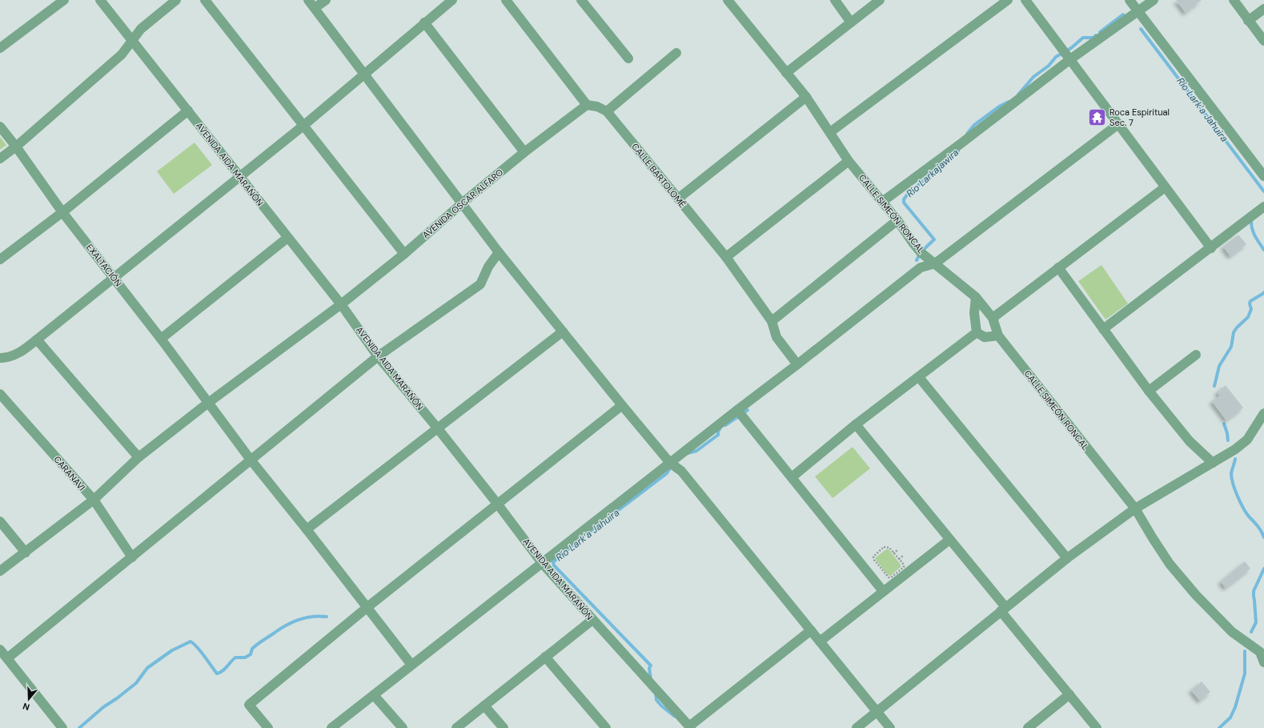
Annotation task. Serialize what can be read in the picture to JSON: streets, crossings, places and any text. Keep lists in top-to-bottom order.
{
  "streets": {
    "street": [
      "AVENIDA AIDA MARAÑÓN",
      "CALLE BARTOLOMÉ",
      "AVENIDA OSCAR ALFARO",
      "CALLE SIMEÓN RONCAL",
      "EXALTACIÓN",
      "CARANAVI"
    ]
  },
  "crossings": [
    ["AVENIDA AIDA MARAÑÓN", "AVENIDA OSCAR ALFARO"],
    ["AVENIDA OSCAR ALFARO", "EXALTACIÓN"],
    ["AVENIDA OSCAR ALFARO", "CARANAVI"]
  ],
  "water": ["Río Lark’a Jahuira", "Río Larkajawira"],
  "places": {
    "temple": ["Roca Espiritual Sec. 7"]
  },
  "north": "bottom"
}
